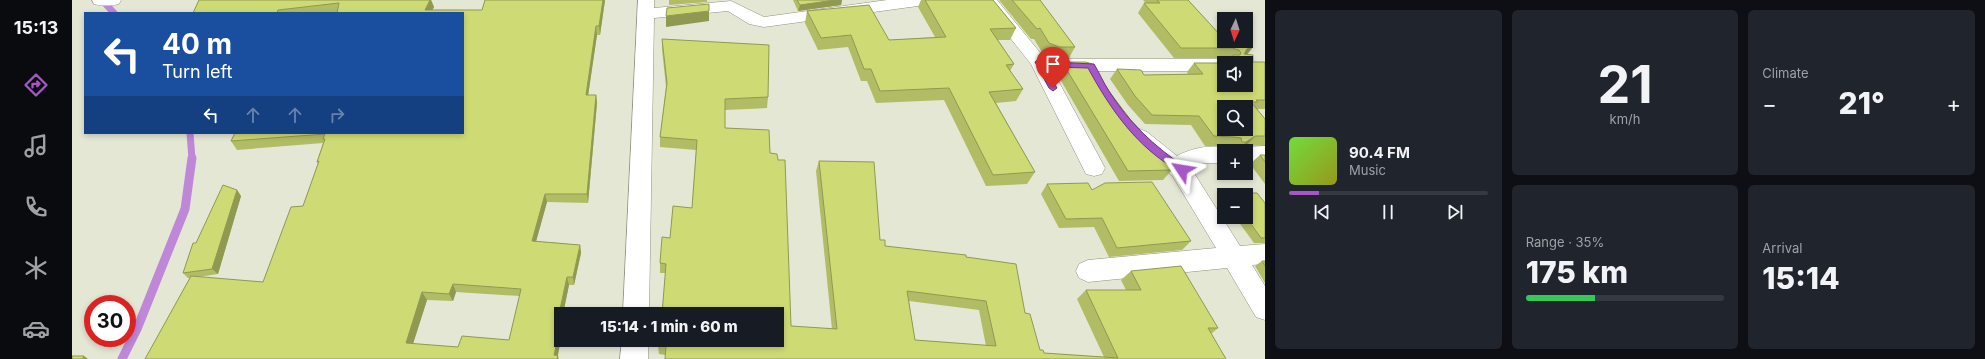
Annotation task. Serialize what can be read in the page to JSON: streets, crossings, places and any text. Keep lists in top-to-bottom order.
{
  "north": "bottom",
  "page": {
    "tabs": "15:13",
    "tile": [
      ["21", "km/h"],
      "Climate",
      ["Range · 35%", "175 km"],
      ["Arrival", "15:14"]
    ],
    "map_buttons": ["+", "−"],
    "turn": ["40 m", "Turn left"],
    "heat": ["−", "21°", "+"],
    "song": ["90.4 FM", "Music"],
    "limit": "30",
    "trip": "15:14 · 1 min · 60 m"
  }
}
